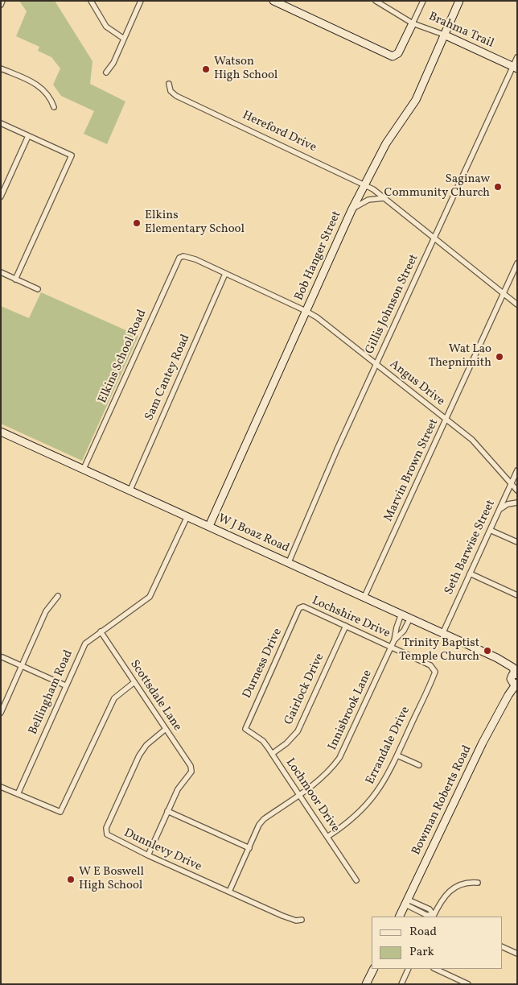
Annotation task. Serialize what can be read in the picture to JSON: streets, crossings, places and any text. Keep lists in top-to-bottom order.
{
  "streets": {
    "street": [
      "Brahma Trail",
      "Hereford Drive",
      "Bob Hanger Street",
      "Gillis Johnson Street",
      "Elkins School Road",
      "Sam Cantey Road",
      "Angus Drive",
      "Marvin Brown Street",
      "W J Boaz Road",
      "Seth Barwise Street",
      "Lochshire Drive",
      "Durness Drive",
      "Gairlock Drive",
      "Bellingham Road",
      "Scottsdale Lane",
      "Innisbrook Lane",
      "Errandale Drive",
      "Lochmoor Drive",
      "Bowman Roberts Road",
      "Dunnlevy Drive"
    ]
  },
  "crossings": [
    ["Brahma Trail", "Bob Hanger Street"],
    ["Brahma Trail", "Gillis Johnson Street"],
    ["Hereford Drive", "Bob Hanger Street"],
    ["Hereford Drive", "Gillis Johnson Street"],
    ["Hereford Drive", "Marvin Brown Street"],
    ["Bob Hanger Street", "Angus Drive"],
    ["Bob Hanger Street", "W J Boaz Road"],
    ["Gillis Johnson Street", "Angus Drive"],
    ["Gillis Johnson Street", "W J Boaz Road"],
    ["Elkins School Road", "Angus Drive"],
    ["Elkins School Road", "W J Boaz Road"],
    ["Sam Cantey Road", "Angus Drive"],
    ["Sam Cantey Road", "W J Boaz Road"],
    ["Angus Drive", "Marvin Brown Street"],
    ["Angus Drive", "Seth Barwise Street"],
    ["Marvin Brown Street", "W J Boaz Road"],
    ["W J Boaz Road", "Seth Barwise Street"],
    ["W J Boaz Road", "Bellingham Road"],
    ["W J Boaz Road", "Innisbrook Lane"],
    ["W J Boaz Road", "Bowman Roberts Road"],
    ["Lochshire Drive", "Durness Drive"],
    ["Lochshire Drive", "Gairlock Drive"],
    ["Lochshire Drive", "Innisbrook Lane"],
    ["Lochshire Drive", "Errandale Drive"],
    ["Durness Drive", "Lochmoor Drive"],
    ["Gairlock Drive", "Lochmoor Drive"],
    ["Bellingham Road", "Scottsdale Lane"],
    ["Scottsdale Lane", "Dunnlevy Drive"],
    ["Innisbrook Lane", "Lochmoor Drive"],
    ["Innisbrook Lane", "Dunnlevy Drive"],
    ["Errandale Drive", "Lochmoor Drive"]
  ],
  "places": [
    "Watson High School",
    "Saginaw Community Church",
    "Elkins Elementary School",
    "Wat Lao Thepnimith",
    "Trinity Baptist Temple Church",
    "W E Boswell High School"
  ],
  "legend": ["Road", "Park"]
}
